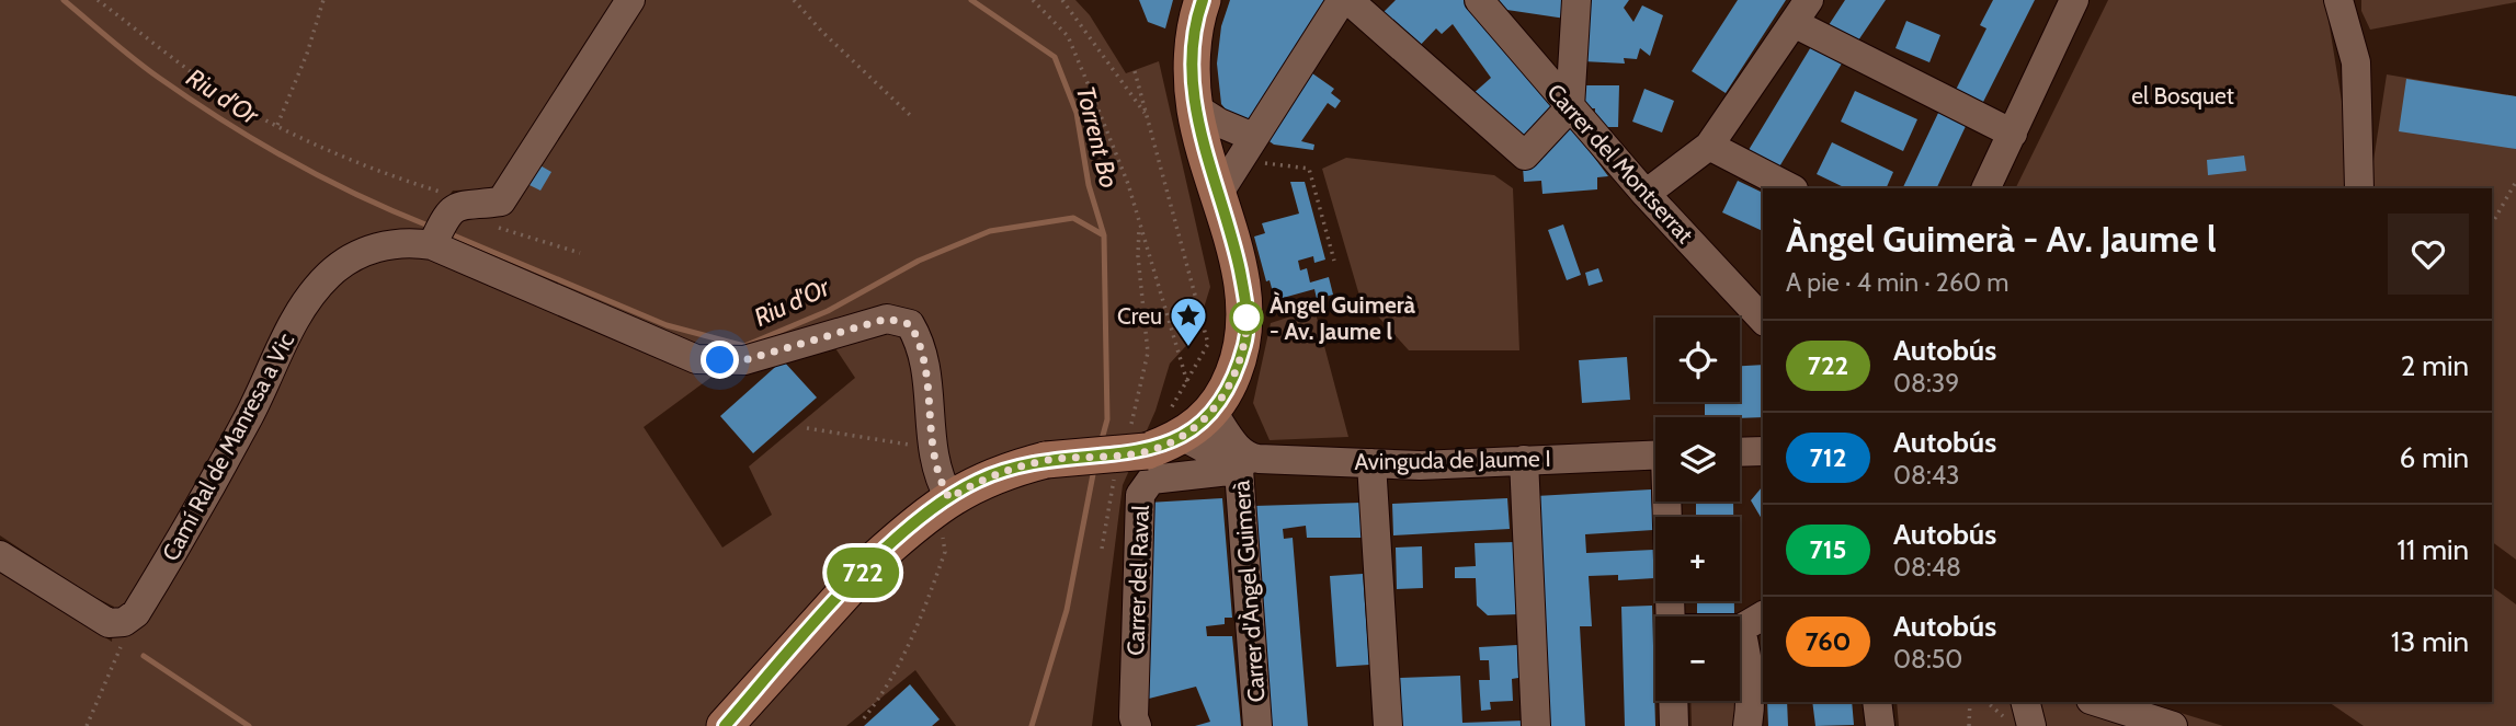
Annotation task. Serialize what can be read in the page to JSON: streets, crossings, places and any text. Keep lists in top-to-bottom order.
{
  "streets": {
    "street": [
      "Carrer del Montserrat",
      "Camí Ral de Manresa a Vic",
      "Avinguda de Jaume I",
      "Carrer del Raval",
      "Carrer d'Àngel Guimerà"
    ]
  },
  "crossings": [
    ["Avinguda de Jaume I", "Carrer del Raval"],
    ["Avinguda de Jaume I", "Carrer d'Àngel Guimerà"],
    ["Carrer del Raval", "Carrer d'Àngel Guimerà"]
  ],
  "water": ["Riu d'Or", "Torrent Bo"],
  "parks": ["el Bosquet"],
  "places": {
    "other": ["Àngel Guimerà - Av. Jaume l"],
    "place": ["Creu"]
  },
  "lines": ["bus line 722"],
  "page": {
    "on_map": "722",
    "heading": ["Àngel Guimerà - Av. Jaume l", "A pie · 4 min · 260 m"],
    "map_buttons": ["+", "−"],
    "list": [
      {
        "mark": "722",
        "name": "Autobús",
        "note": "08:39",
        "value": "2 min"
      },
      {
        "mark": "712",
        "name": "Autobús",
        "note": "08:43",
        "value": "6 min"
      },
      {
        "mark": "715",
        "name": "Autobús",
        "note": "08:48",
        "value": "11 min"
      },
      {
        "mark": "760",
        "name": "Autobús",
        "note": "08:50",
        "value": "13 min"
      }
    ]
  }
}
